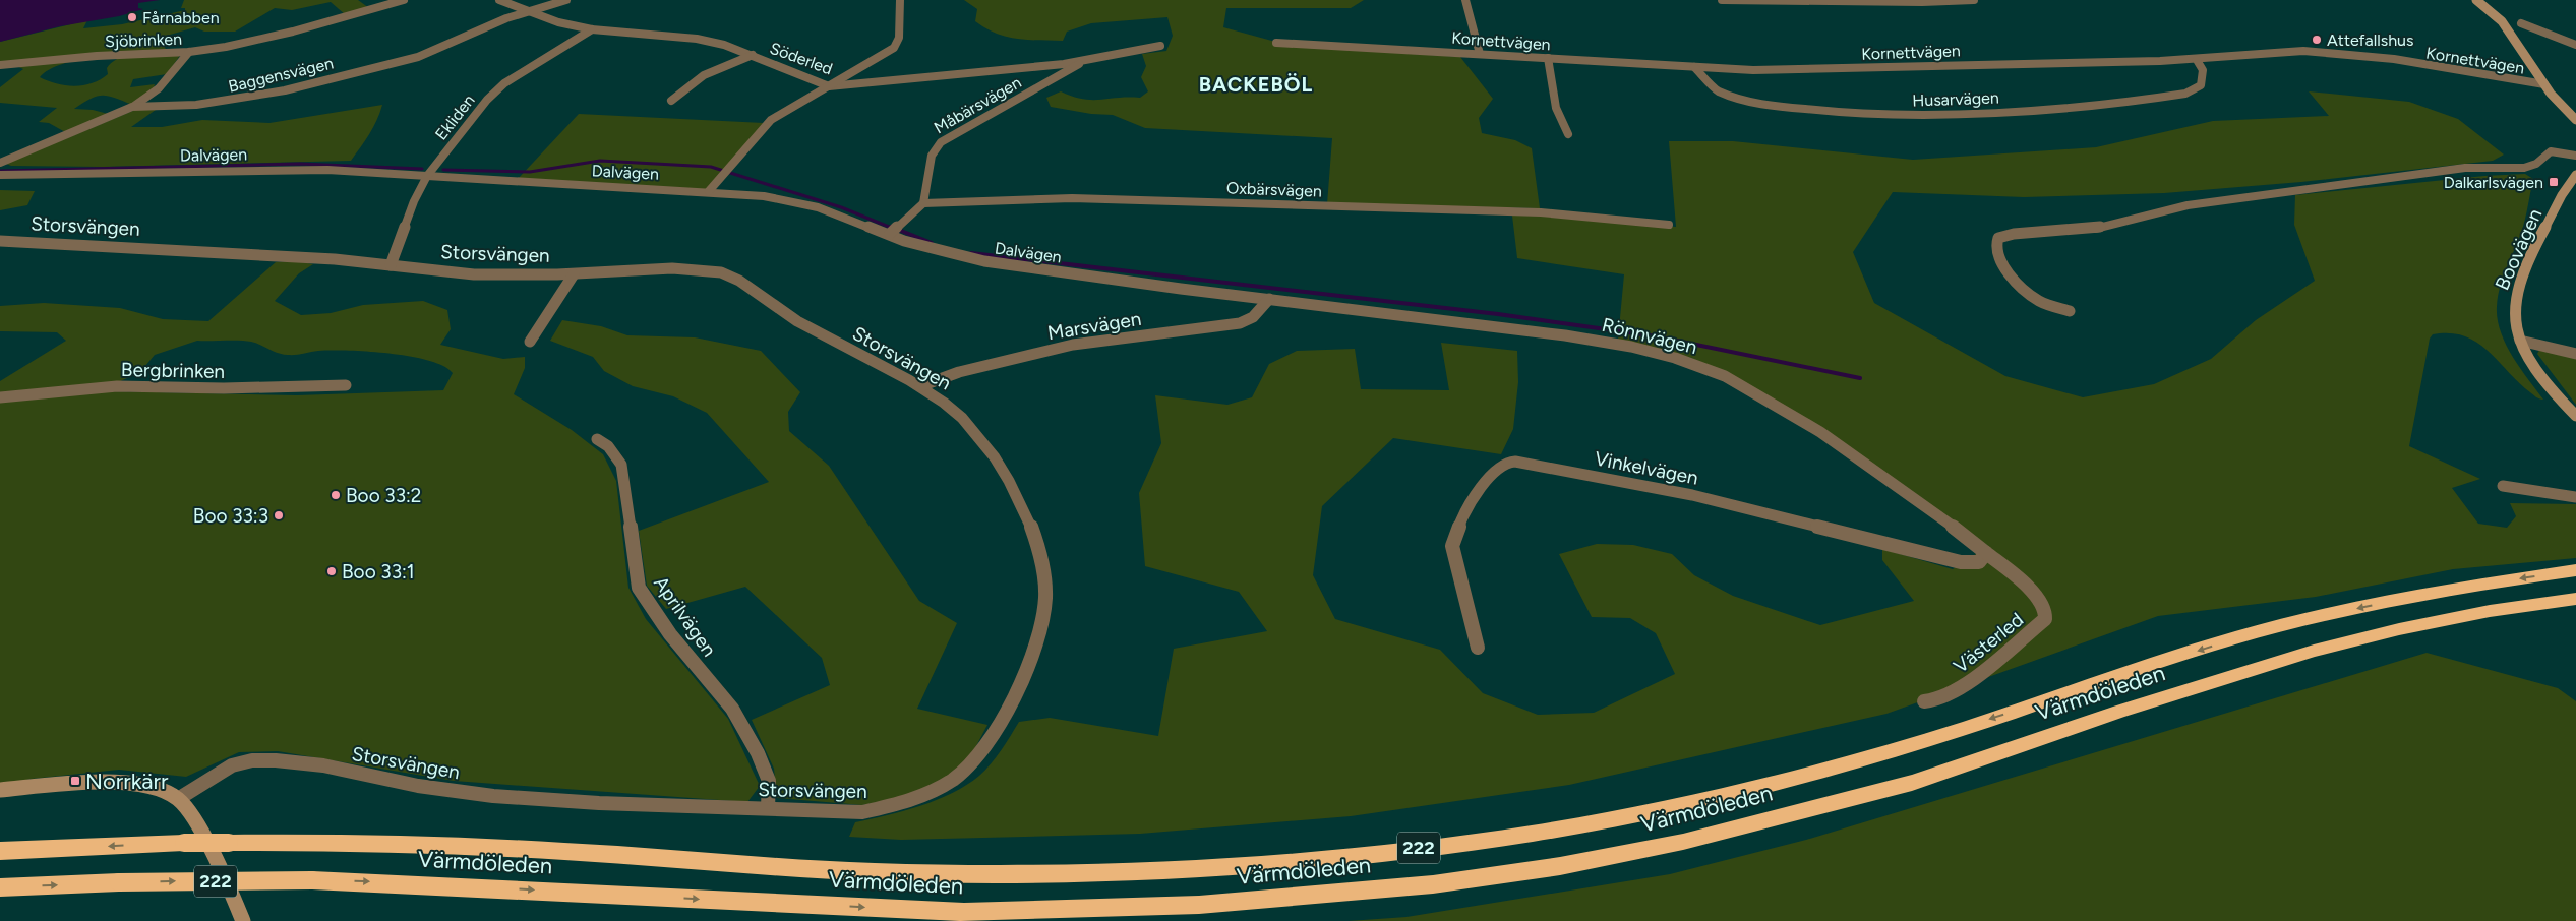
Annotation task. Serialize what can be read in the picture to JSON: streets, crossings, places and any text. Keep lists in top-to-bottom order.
{
  "streets": {
    "highway": ["Värmdöleden", "222"],
    "street": [
      "Sjöbrinken",
      "Kornettvägen",
      "Söderled",
      "Baggensvägen",
      "Husarvägen",
      "Måbärsvägen",
      "Ekliden",
      "Dalvägen",
      "Oxbärsvägen",
      "Storsvängen",
      "Boovägen",
      "Marsvägen",
      "Rönnvägen",
      "Bergbrinken",
      "Vinkelvägen",
      "Aprilvägen",
      "Västerled"
    ]
  },
  "crossings": [
    ["Kornettvägen", "Husarvägen"],
    ["Söderled", "Baggensvägen"],
    ["Söderled", "Måbärsvägen"],
    ["Söderled", "Ekliden"],
    ["Måbärsvägen", "Oxbärsvägen"],
    ["Ekliden", "Dalvägen"],
    ["Ekliden", "Storsvängen"],
    ["Dalvägen", "Rönnvägen"],
    ["Storsvängen", "Marsvägen"],
    ["Storsvängen", "Aprilvägen"],
    ["Marsvägen", "Rönnvägen"],
    ["Rönnvägen", "Vinkelvägen"],
    ["Rönnvägen", "Västerled"],
    ["Vinkelvägen", "Västerled"]
  ],
  "districts": ["BACKEBÖL"],
  "places": {
    "other": [
      "Fårnabben",
      "Attefallshus",
      "Boo 33:2",
      "Boo 33:3",
      "Boo 33:1"
    ],
    "transit": ["Dalkarlsvägen", "Norrkärr"]
  }
}
